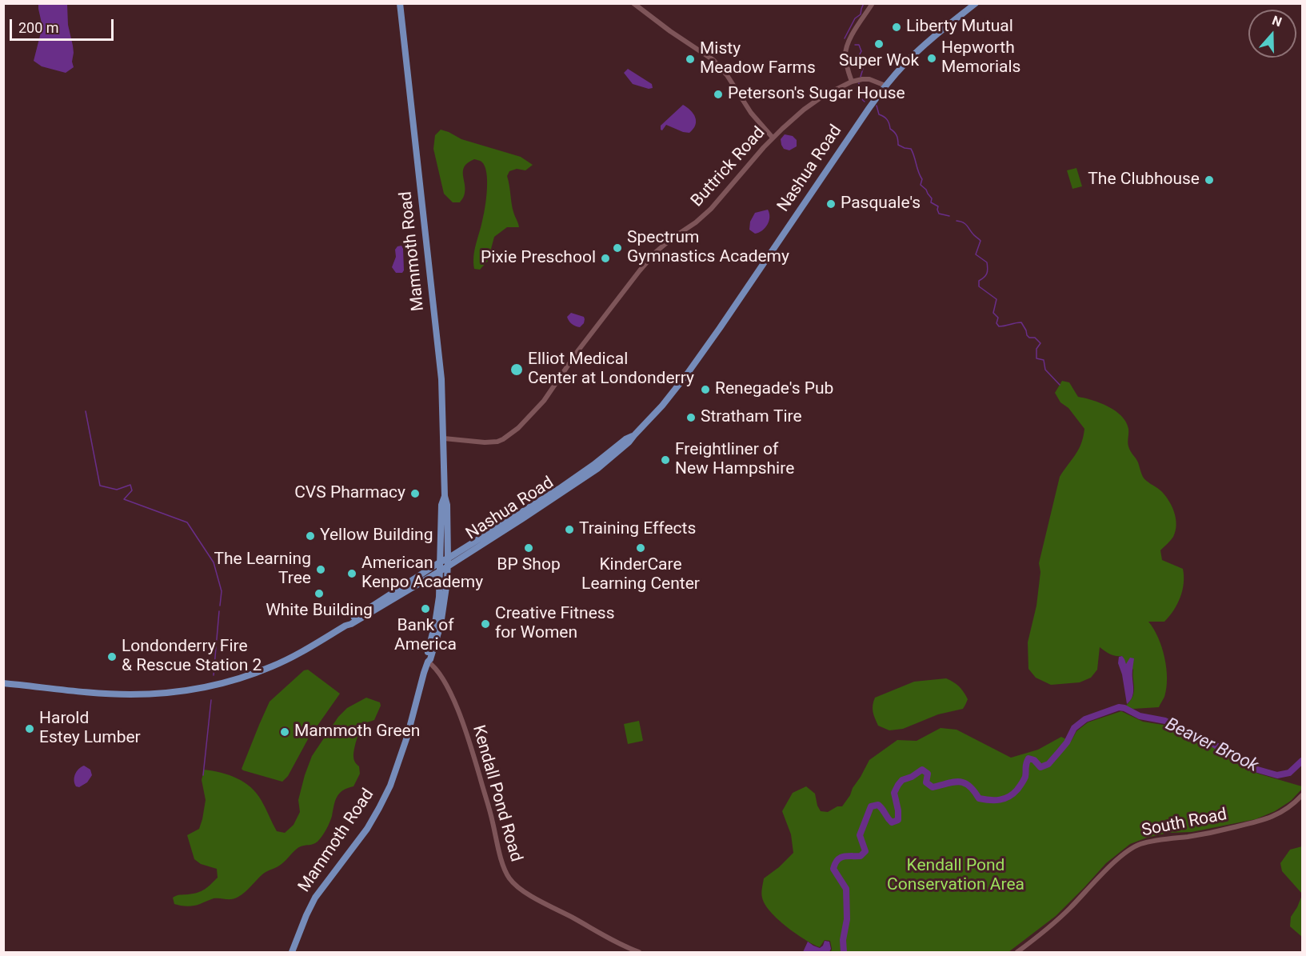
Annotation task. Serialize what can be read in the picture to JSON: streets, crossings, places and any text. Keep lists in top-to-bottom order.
{
  "streets": {
    "main road": ["Nashua Road", "Mammoth Road"],
    "street": ["Buttrick Road", "Kendall Pond Road", "South Road"]
  },
  "crossings": [
    ["Buttrick Road", "Nashua Road"],
    ["Buttrick Road", "Mammoth Road"],
    ["Nashua Road", "Mammoth Road"],
    ["Mammoth Road", "Kendall Pond Road"]
  ],
  "water": ["Beaver Brook"],
  "parks": ["Kendall Pond Conservation Area"],
  "places": [
    "Liberty Mutual",
    "Super Wok",
    "Hepworth Memorials",
    "Misty Meadow Farms",
    "Peterson's Sugar House",
    "The Clubhouse",
    "Pasquale's",
    "Spectrum Gymnastics Academy",
    "Pixie Preschool",
    "Elliot Medical Center at Londonderry",
    "Renegade's Pub",
    "Stratham Tire",
    "Freightliner of New Hampshire",
    "CVS Pharmacy",
    "Training Effects",
    "Yellow Building",
    "BP Shop",
    "KinderCare Learning Center",
    "The Learning Tree",
    "American Kenpo Academy",
    "White Building",
    "Bank of America",
    "Creative Fitness for Women",
    "Londonderry Fire & Rescue Station 2",
    "Harold Estey Lumber",
    "Mammoth Green"
  ],
  "scale_bar": "200 m",
  "north": "top"
}
